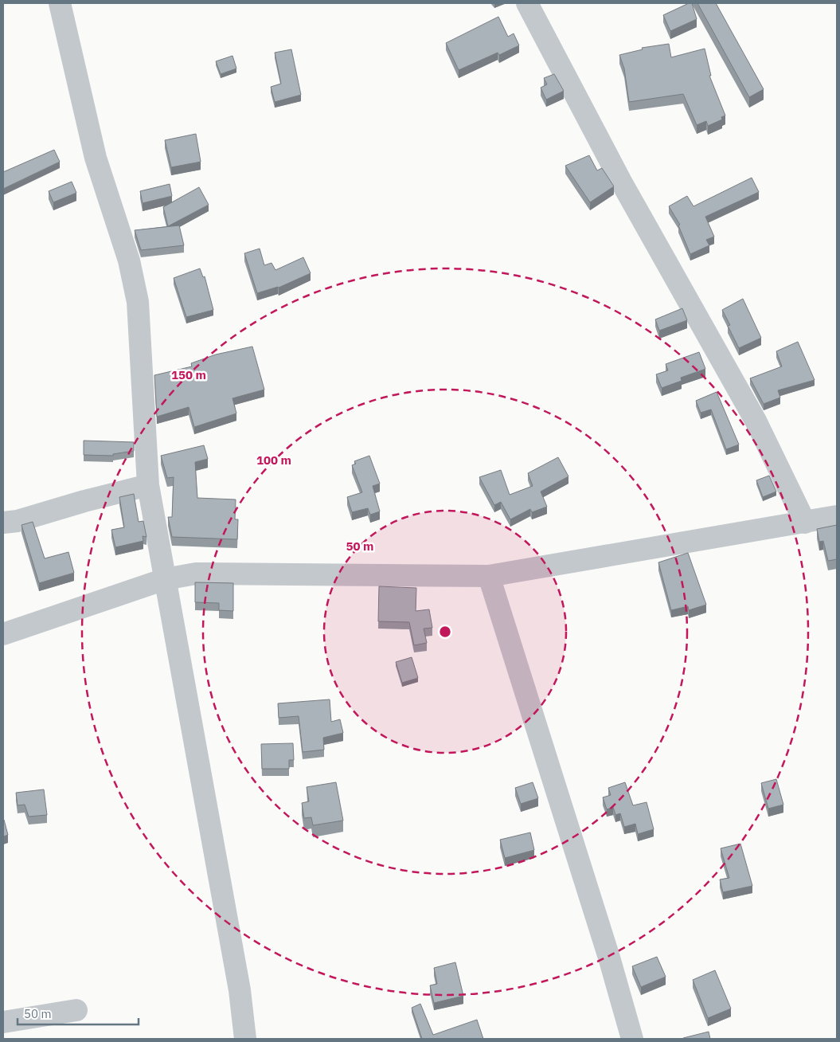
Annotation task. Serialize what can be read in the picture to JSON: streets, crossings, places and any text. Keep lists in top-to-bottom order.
{
  "scale_bar": "50 m",
  "rings": ["150 m", "100 m", "50 m"]
}
